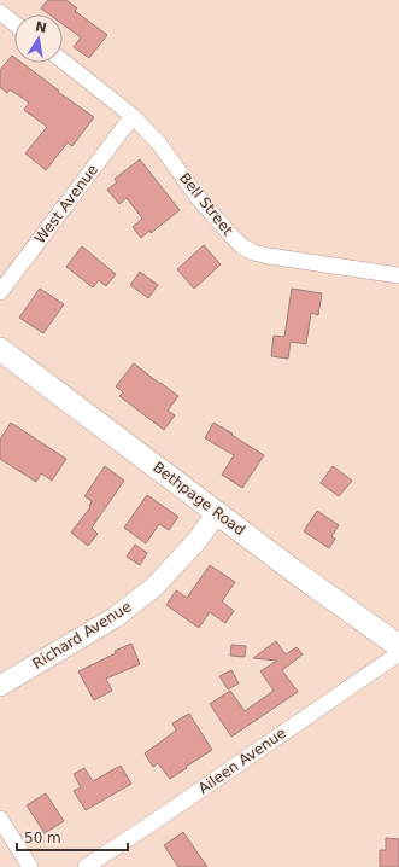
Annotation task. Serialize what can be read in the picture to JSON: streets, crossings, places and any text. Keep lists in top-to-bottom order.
{
  "streets": {
    "main road": ["Bethpage Road"],
    "street": [
      "West Avenue",
      "Bell Street",
      "Richard Avenue",
      "Aileen Avenue"
    ]
  },
  "crossings": [
    ["West Avenue", "Bell Street"],
    ["Bethpage Road", "Richard Avenue"]
  ],
  "scale_bar": "50 m",
  "north": "top"
}
